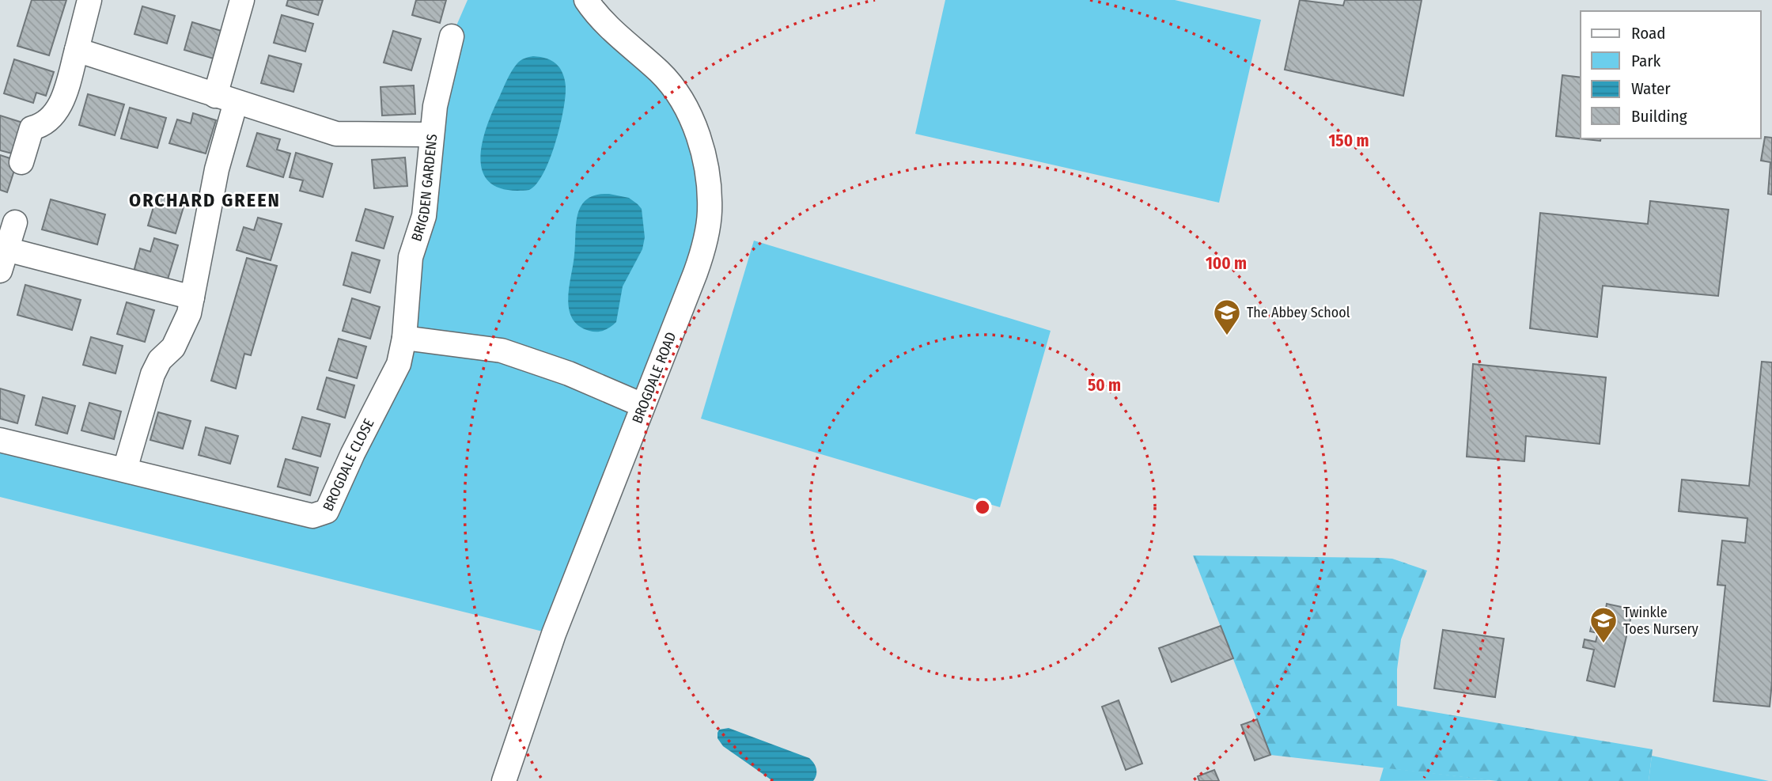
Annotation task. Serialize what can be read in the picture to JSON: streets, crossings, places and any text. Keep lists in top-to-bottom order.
{
  "streets": {
    "street": ["BRIGDEN GARDENS", "BROGDALE ROAD", "BROGDALE CLOSE"]
  },
  "crossings": [
    ["BRIGDEN GARDENS", "BROGDALE CLOSE"]
  ],
  "districts": ["ORCHARD GREEN"],
  "places": {
    "school or university": ["The Abbey School", "Twinkle Toes Nursery"]
  },
  "legend": [
    "Road",
    "Park",
    "Water",
    "Building"
  ],
  "rings": ["150 m", "100 m", "50 m"]
}
